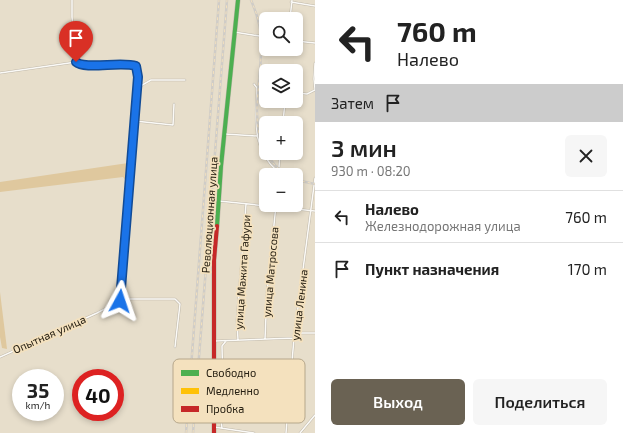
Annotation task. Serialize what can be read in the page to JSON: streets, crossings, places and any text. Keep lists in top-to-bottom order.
{
  "streets": {
    "main road": ["Революционная улица"],
    "street": [
      "улица Мажита Гафури",
      "улица Матросова",
      "улица Ленина",
      "Опытная улица"
    ]
  },
  "legend": ["Свободно", "Медленно", "Пробка"],
  "page": {
    "turn": ["760 m", "Налево"],
    "map_buttons": ["+", "−"],
    "then": "Затем",
    "heading": ["3 мин", "930 m · 08:20"],
    "list": [
      {
        "name": "Налево",
        "note": "Железнодорожная улица",
        "value": "760 m"
      },
      {
        "name": "Пункт назначения",
        "value": "170 m"
      }
    ],
    "speed": "35 km/h",
    "limit": "40",
    "buttons": ["Выход", "Поделиться"]
  }
}
